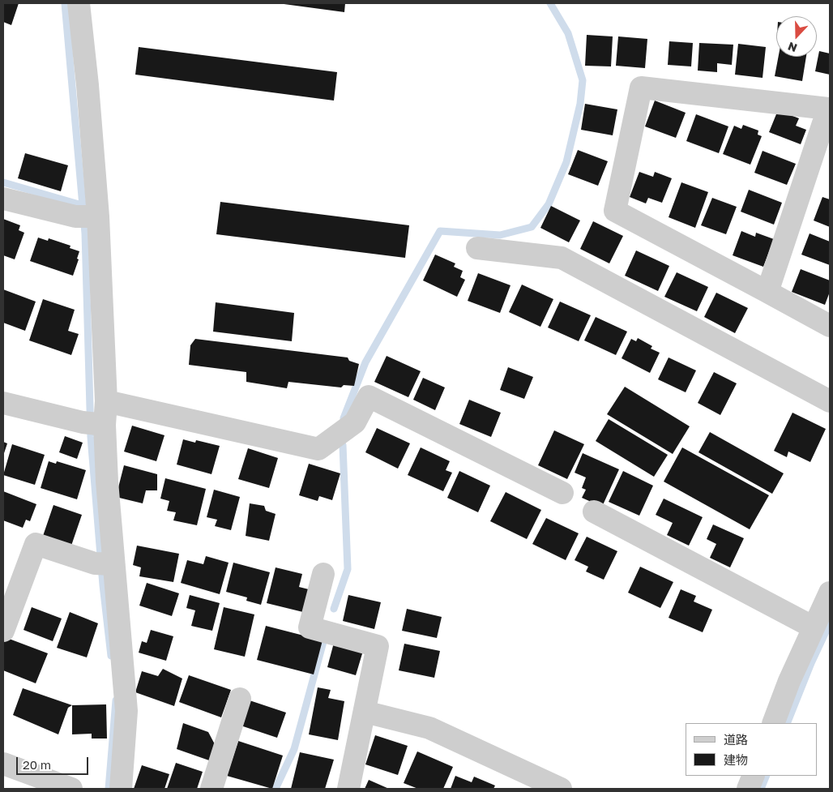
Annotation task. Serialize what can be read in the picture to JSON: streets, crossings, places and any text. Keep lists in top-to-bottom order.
{
  "legend": ["道路", "建物"],
  "scale_bar": "20 m",
  "north": "bottom"
}
